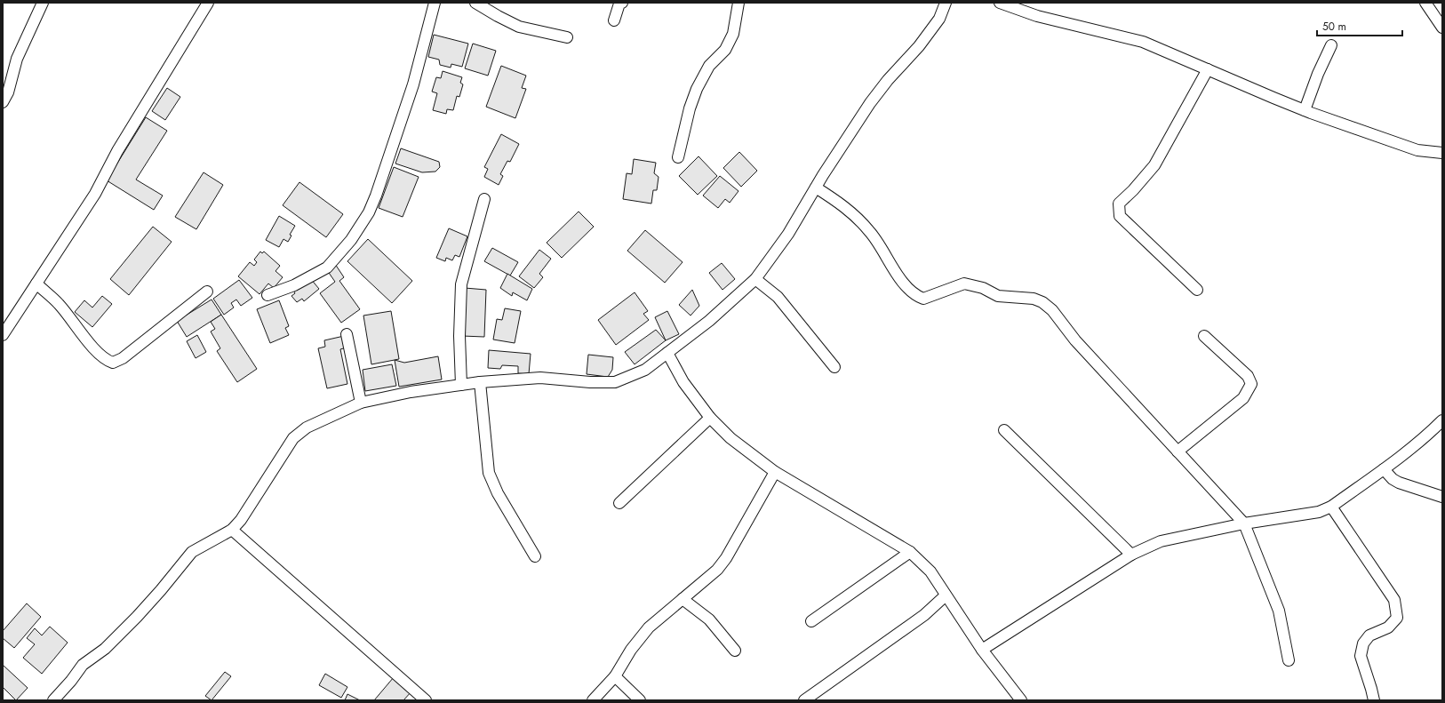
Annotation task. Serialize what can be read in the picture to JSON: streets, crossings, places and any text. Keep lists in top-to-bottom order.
{
  "scale_bar": "50 m"
}
